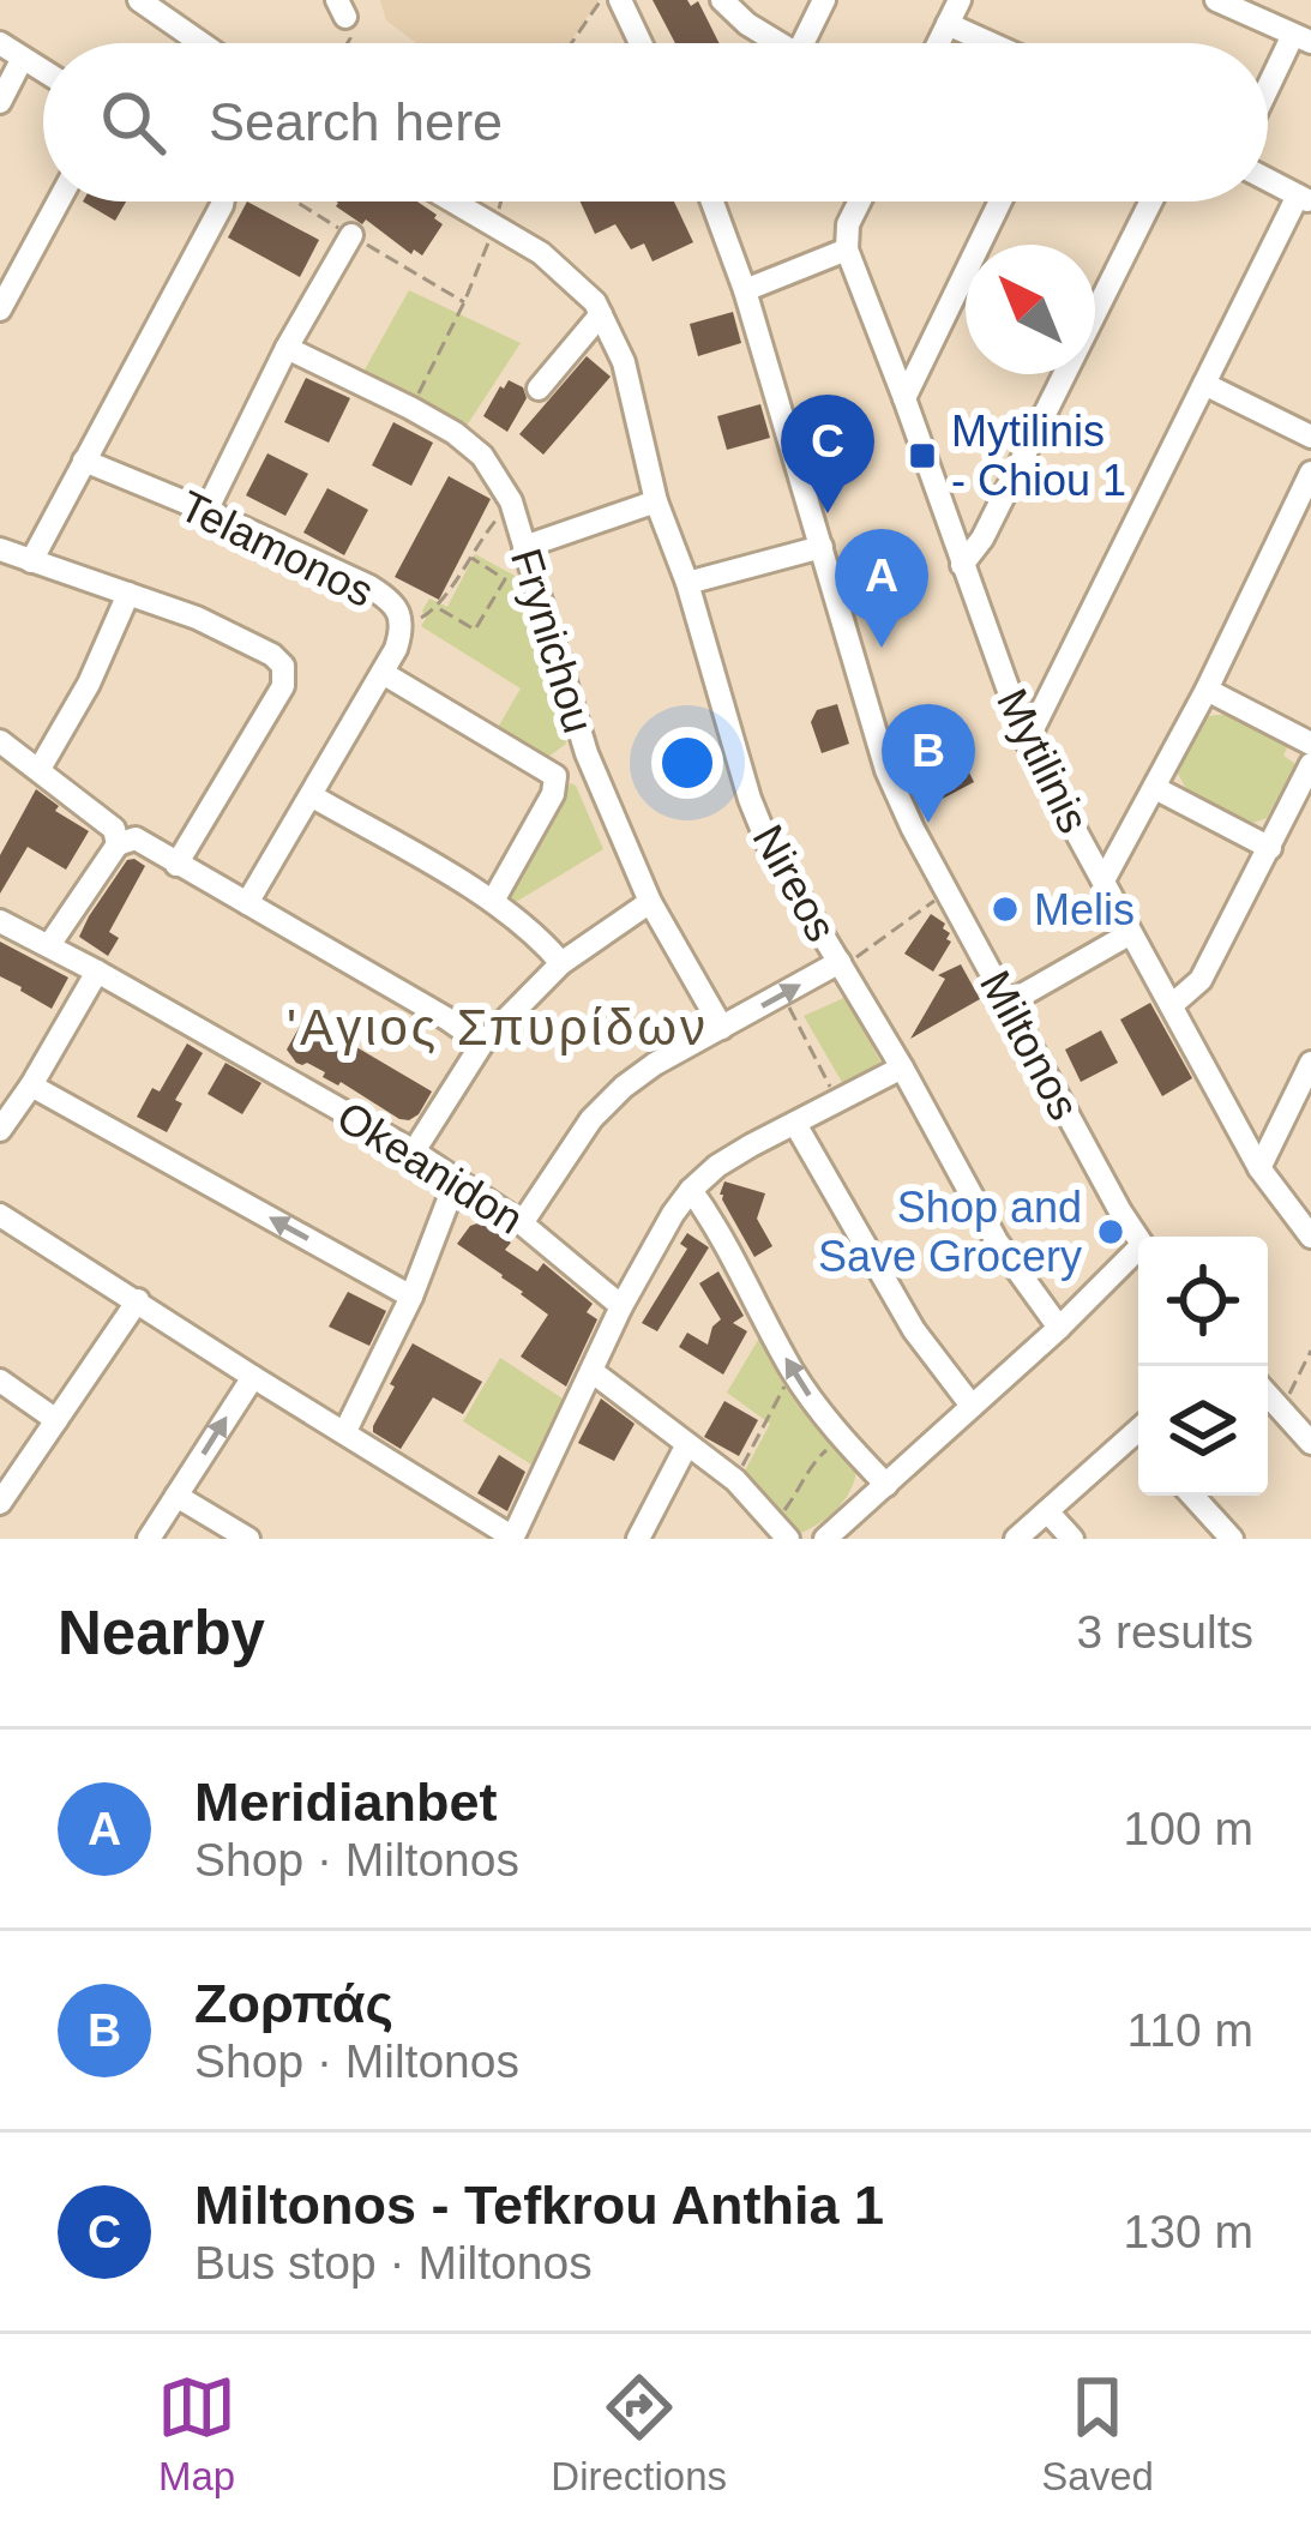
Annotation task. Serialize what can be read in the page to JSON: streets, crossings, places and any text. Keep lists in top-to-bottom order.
{
  "streets": {
    "street": [
      "Telamonos",
      "Frynichou",
      "Mytilinis",
      "Nireos",
      "Miltonos",
      "Okeanidon"
    ]
  },
  "districts": ["'Αγιος Σπυρίδων"],
  "places": {
    "transit": ["Mytilinis - Chiou 1"],
    "other": ["Melis", "Shop and Save Grocery"]
  },
  "north": "top left",
  "page": {
    "search": "Search here",
    "pins": ["C", "A", "B"],
    "heading": ["Nearby", "3 results"],
    "list": [
      {
        "mark": "A",
        "name": "Meridianbet",
        "note": "Shop · Miltonos",
        "value": "100 m"
      },
      {
        "mark": "B",
        "name": "Ζορπάς",
        "note": "Shop · Miltonos",
        "value": "110 m"
      },
      {
        "mark": "C",
        "name": "Miltonos - Tefkrou Anthia 1",
        "note": "Bus stop · Miltonos",
        "value": "130 m"
      }
    ],
    "nav": ["Map", "Directions", "Saved"]
  }
}
